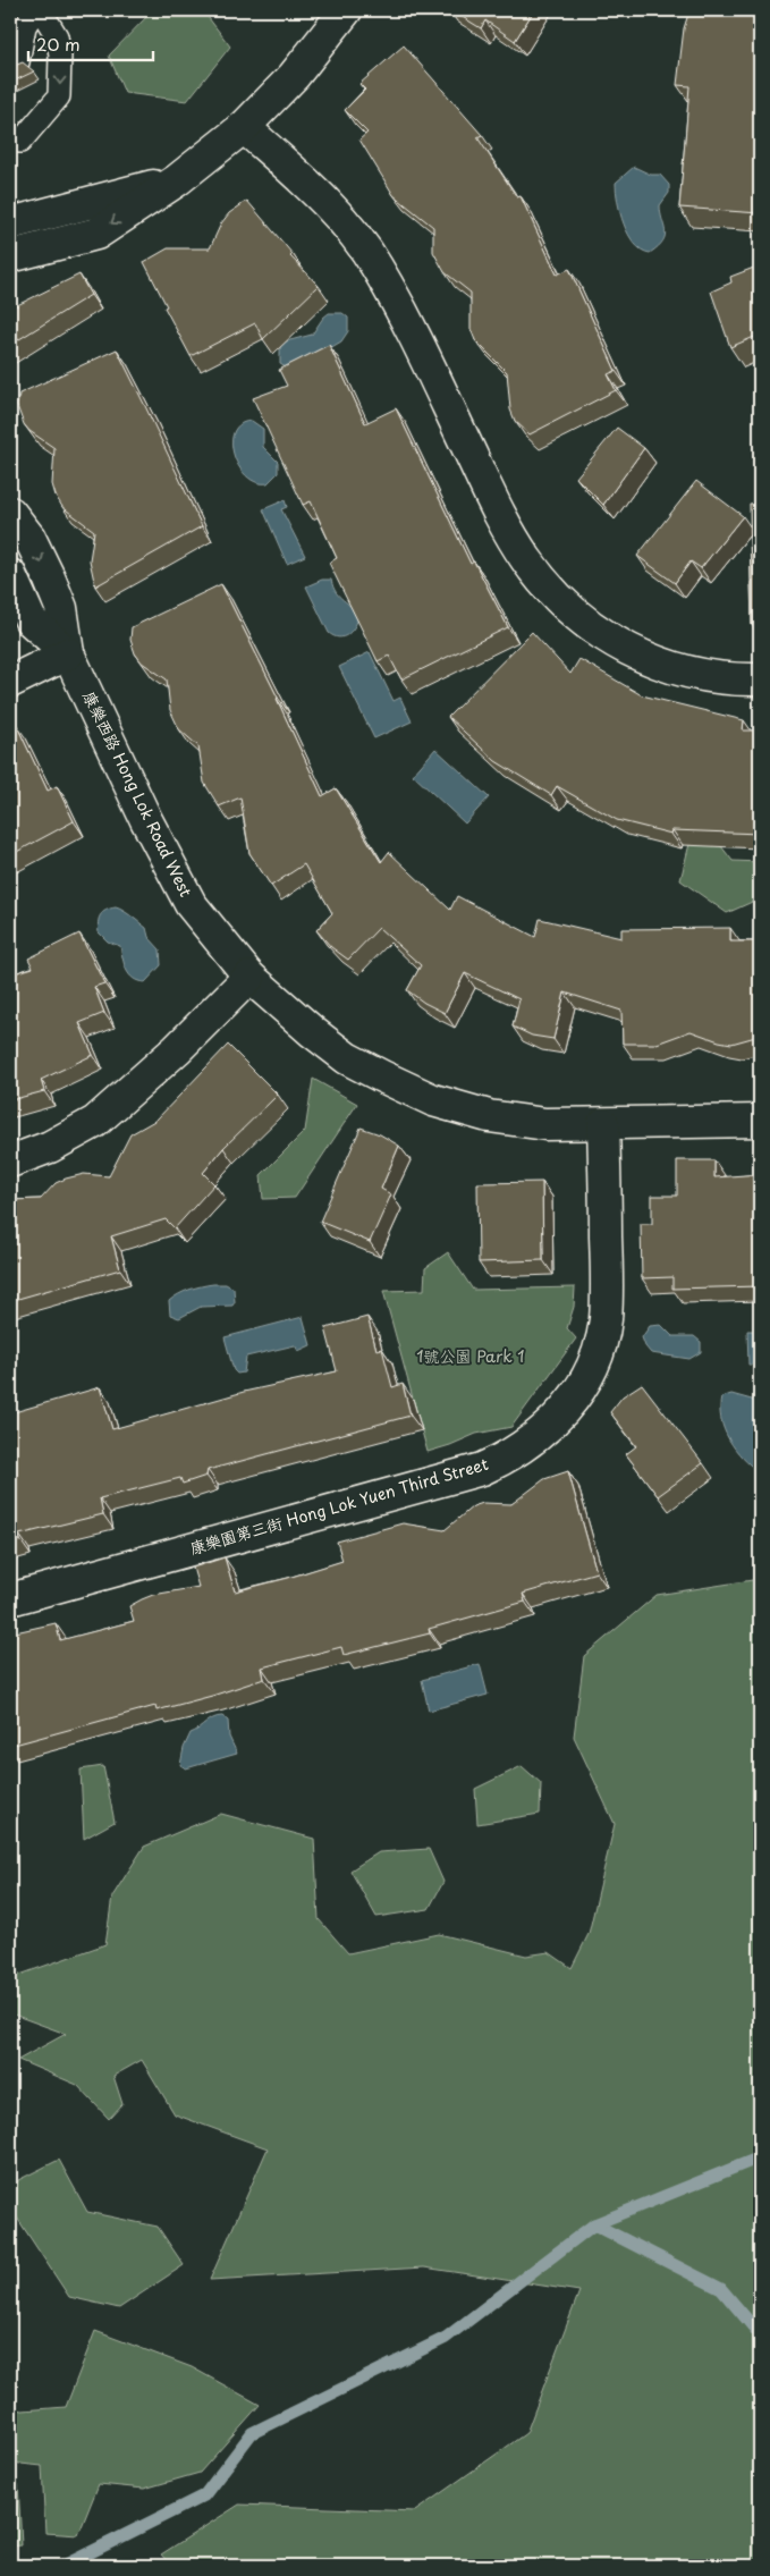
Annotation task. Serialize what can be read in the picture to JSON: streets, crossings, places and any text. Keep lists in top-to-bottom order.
{
  "streets": {
    "street": ["康樂西路 Hong Lok Road West", "康樂園第三街 Hong Lok Yuen Third Street"]
  },
  "crossings": [
    ["康樂西路 Hong Lok Road West", "康樂園第三街 Hong Lok Yuen Third Street"]
  ],
  "parks": ["1號公園 Park 1"],
  "scale_bar": "20 m"
}
